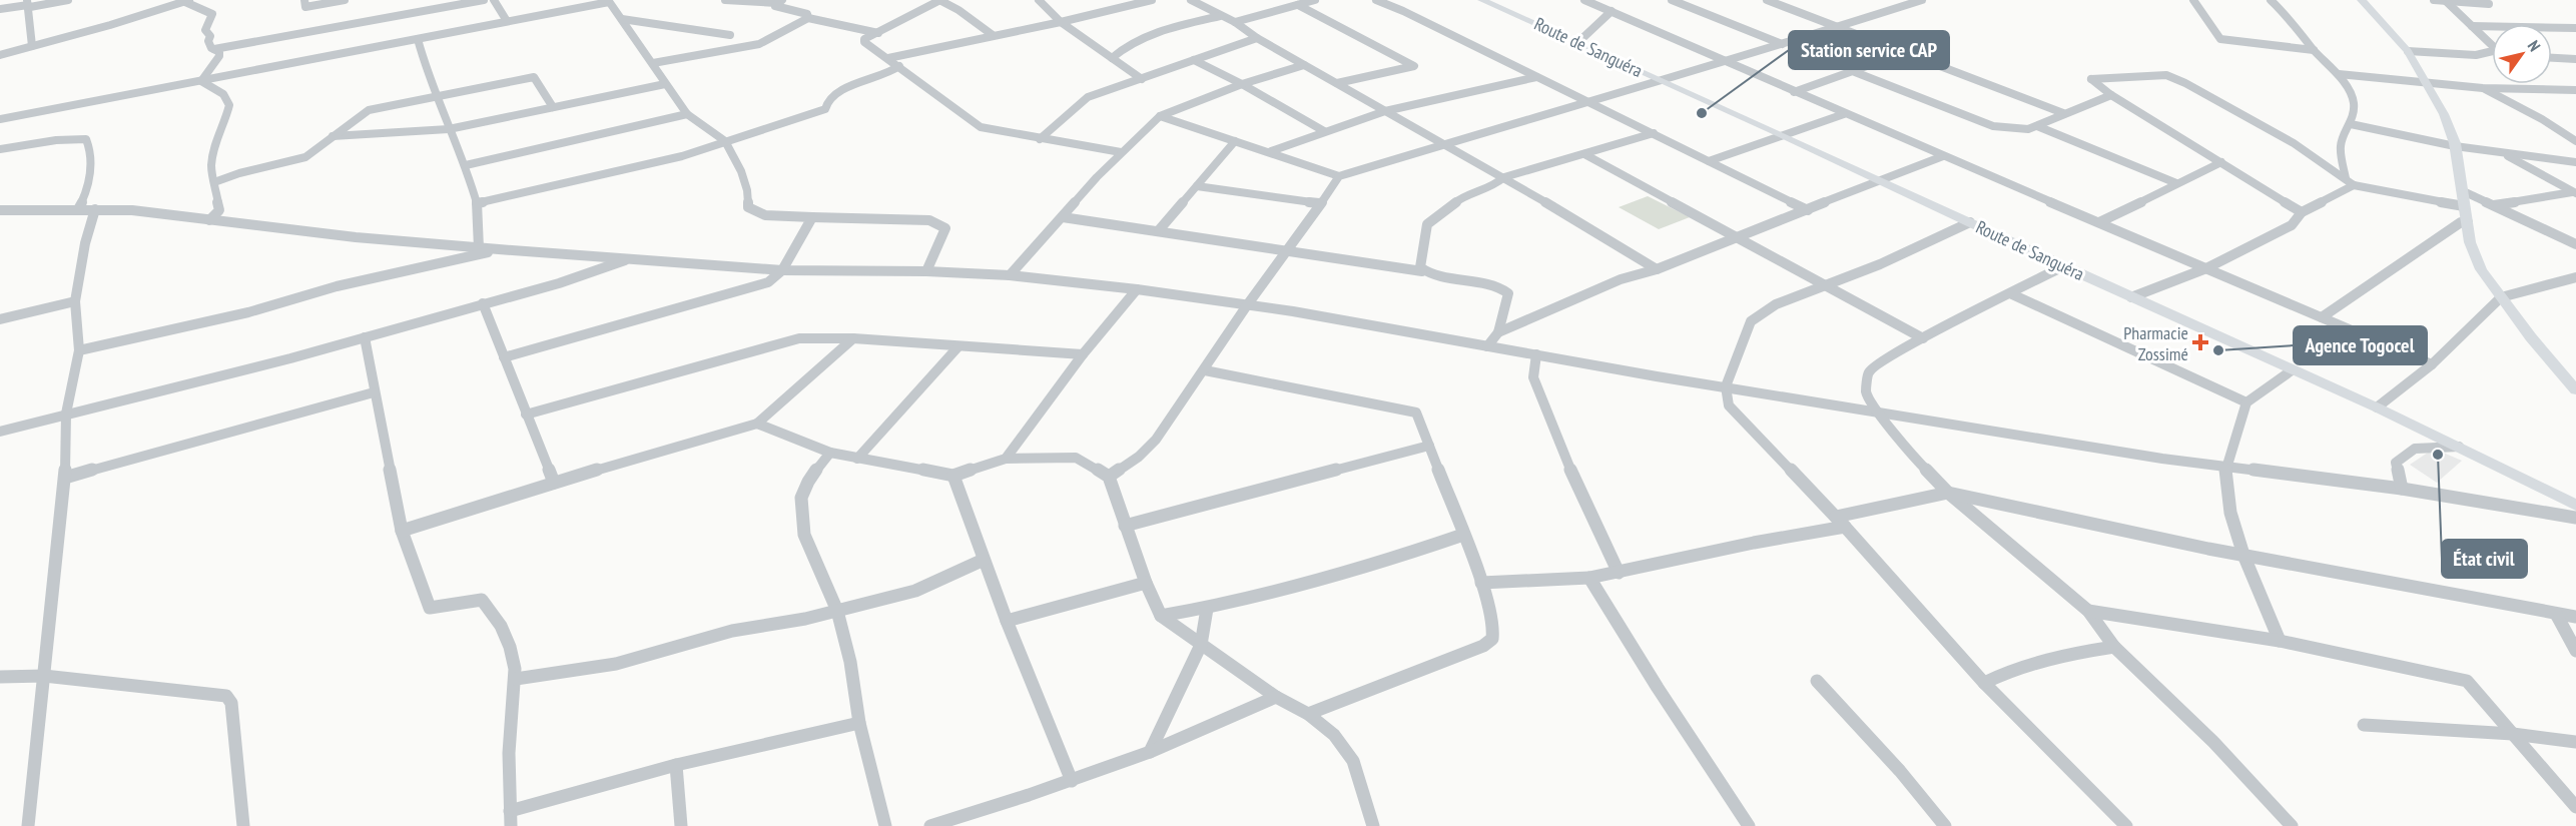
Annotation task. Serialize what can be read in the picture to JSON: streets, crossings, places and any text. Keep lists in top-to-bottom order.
{
  "streets": {
    "street": ["Route de Sanguéra"]
  },
  "places": {
    "other": ["Station service CAP", "Agence Togocel", "État civil"],
    "health": ["Pharmacie Zossimé"]
  },
  "north": "top right"
}
